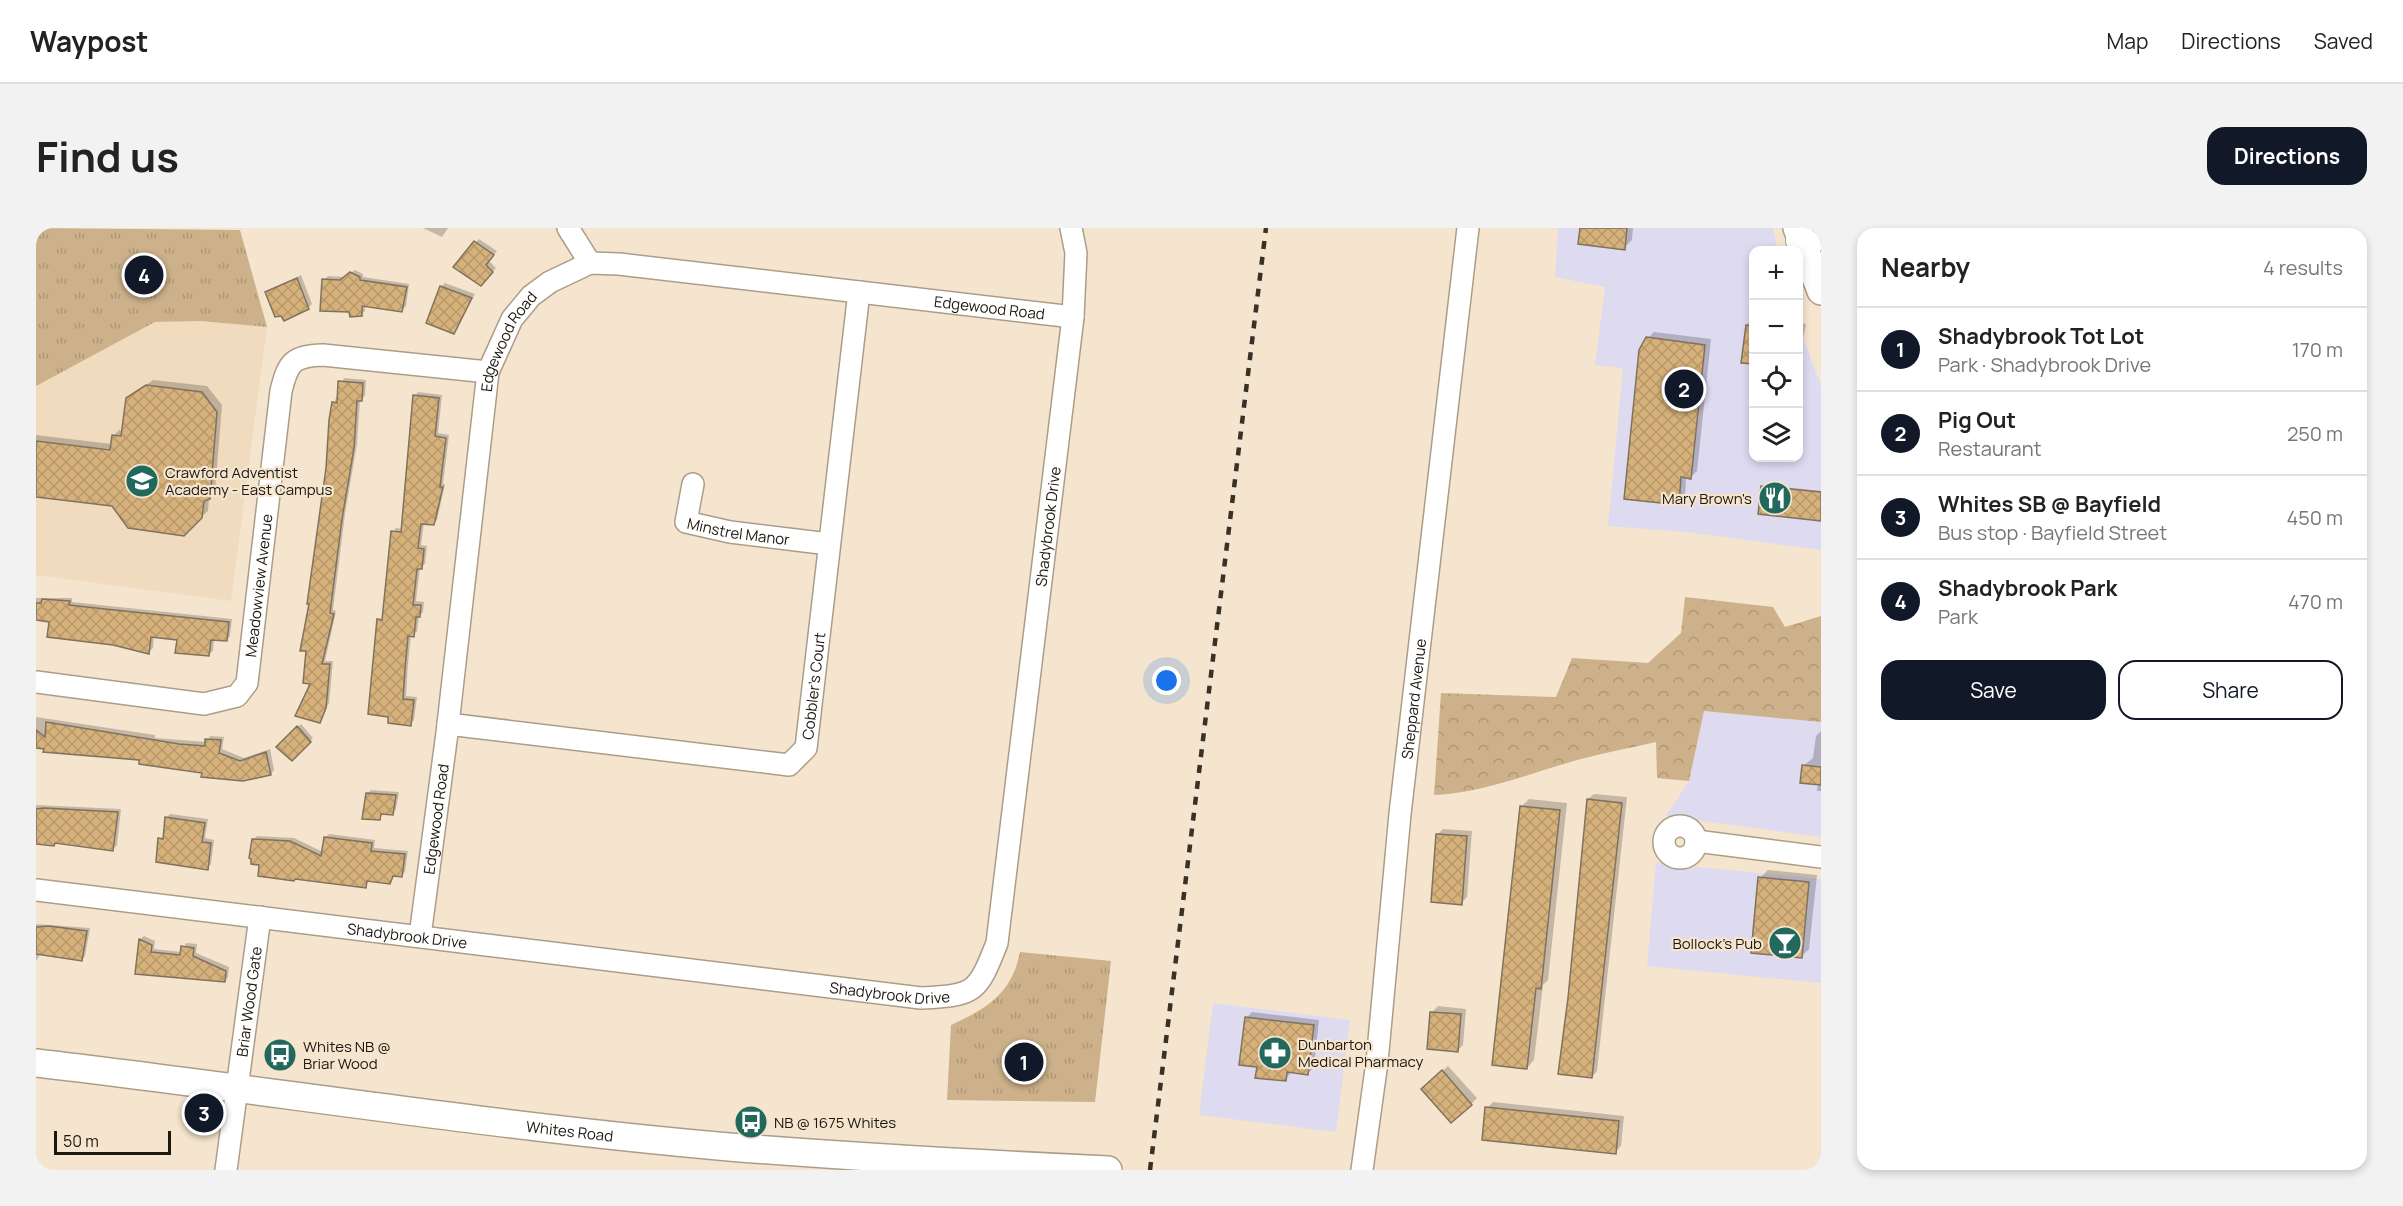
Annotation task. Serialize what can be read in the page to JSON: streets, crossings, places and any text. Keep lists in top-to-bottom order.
{
  "streets": {
    "main road": ["Whites Road"],
    "street": [
      "Edgewood Road",
      "Shadybrook Drive",
      "Minstrel Manor",
      "Meadowview Avenue",
      "Cobbler's Court",
      "Sheppard Avenue",
      "Briar Wood Gate"
    ]
  },
  "crossings": [
    ["Edgewood Road", "Shadybrook Drive"],
    ["Edgewood Road", "Meadowview Avenue"],
    ["Edgewood Road", "Cobbler's Court"],
    ["Shadybrook Drive", "Briar Wood Gate"],
    ["Minstrel Manor", "Cobbler's Court"],
    ["Briar Wood Gate", "Whites Road"]
  ],
  "places": {
    "school or university": ["Crawford Adventist Academy - East Campus"],
    "restaurant": ["Mary Brown's"],
    "bar": ["Bollock's Pub"],
    "pharmacy": ["Dunbarton Medical Pharmacy"],
    "bus stop": ["Whites NB @ Briar Wood", "NB @ 1675 Whites"]
  },
  "scale_bar": "50 m",
  "page": {
    "header": "Waypost",
    "nav": ["Map", "Directions", "Saved"],
    "title": "Find us",
    "buttons": [
      "Directions",
      ["Save", "Share"]
    ],
    "heading": ["Nearby", "4 results"],
    "map_buttons": ["+", "−"],
    "pins": [
      "4",
      "2",
      "1",
      "3"
    ],
    "list": [
      {
        "mark": "1",
        "name": "Shadybrook Tot Lot",
        "note": "Park · Shadybrook Drive",
        "value": "170 m"
      },
      {
        "mark": "2",
        "name": "Pig Out",
        "note": "Restaurant",
        "value": "250 m"
      },
      {
        "mark": "3",
        "name": "Whites SB @ Bayfield",
        "note": "Bus stop · Bayfield Street",
        "value": "450 m"
      },
      {
        "mark": "4",
        "name": "Shadybrook Park",
        "note": "Park",
        "value": "470 m"
      }
    ],
    "scale": "50 m"
  }
}
